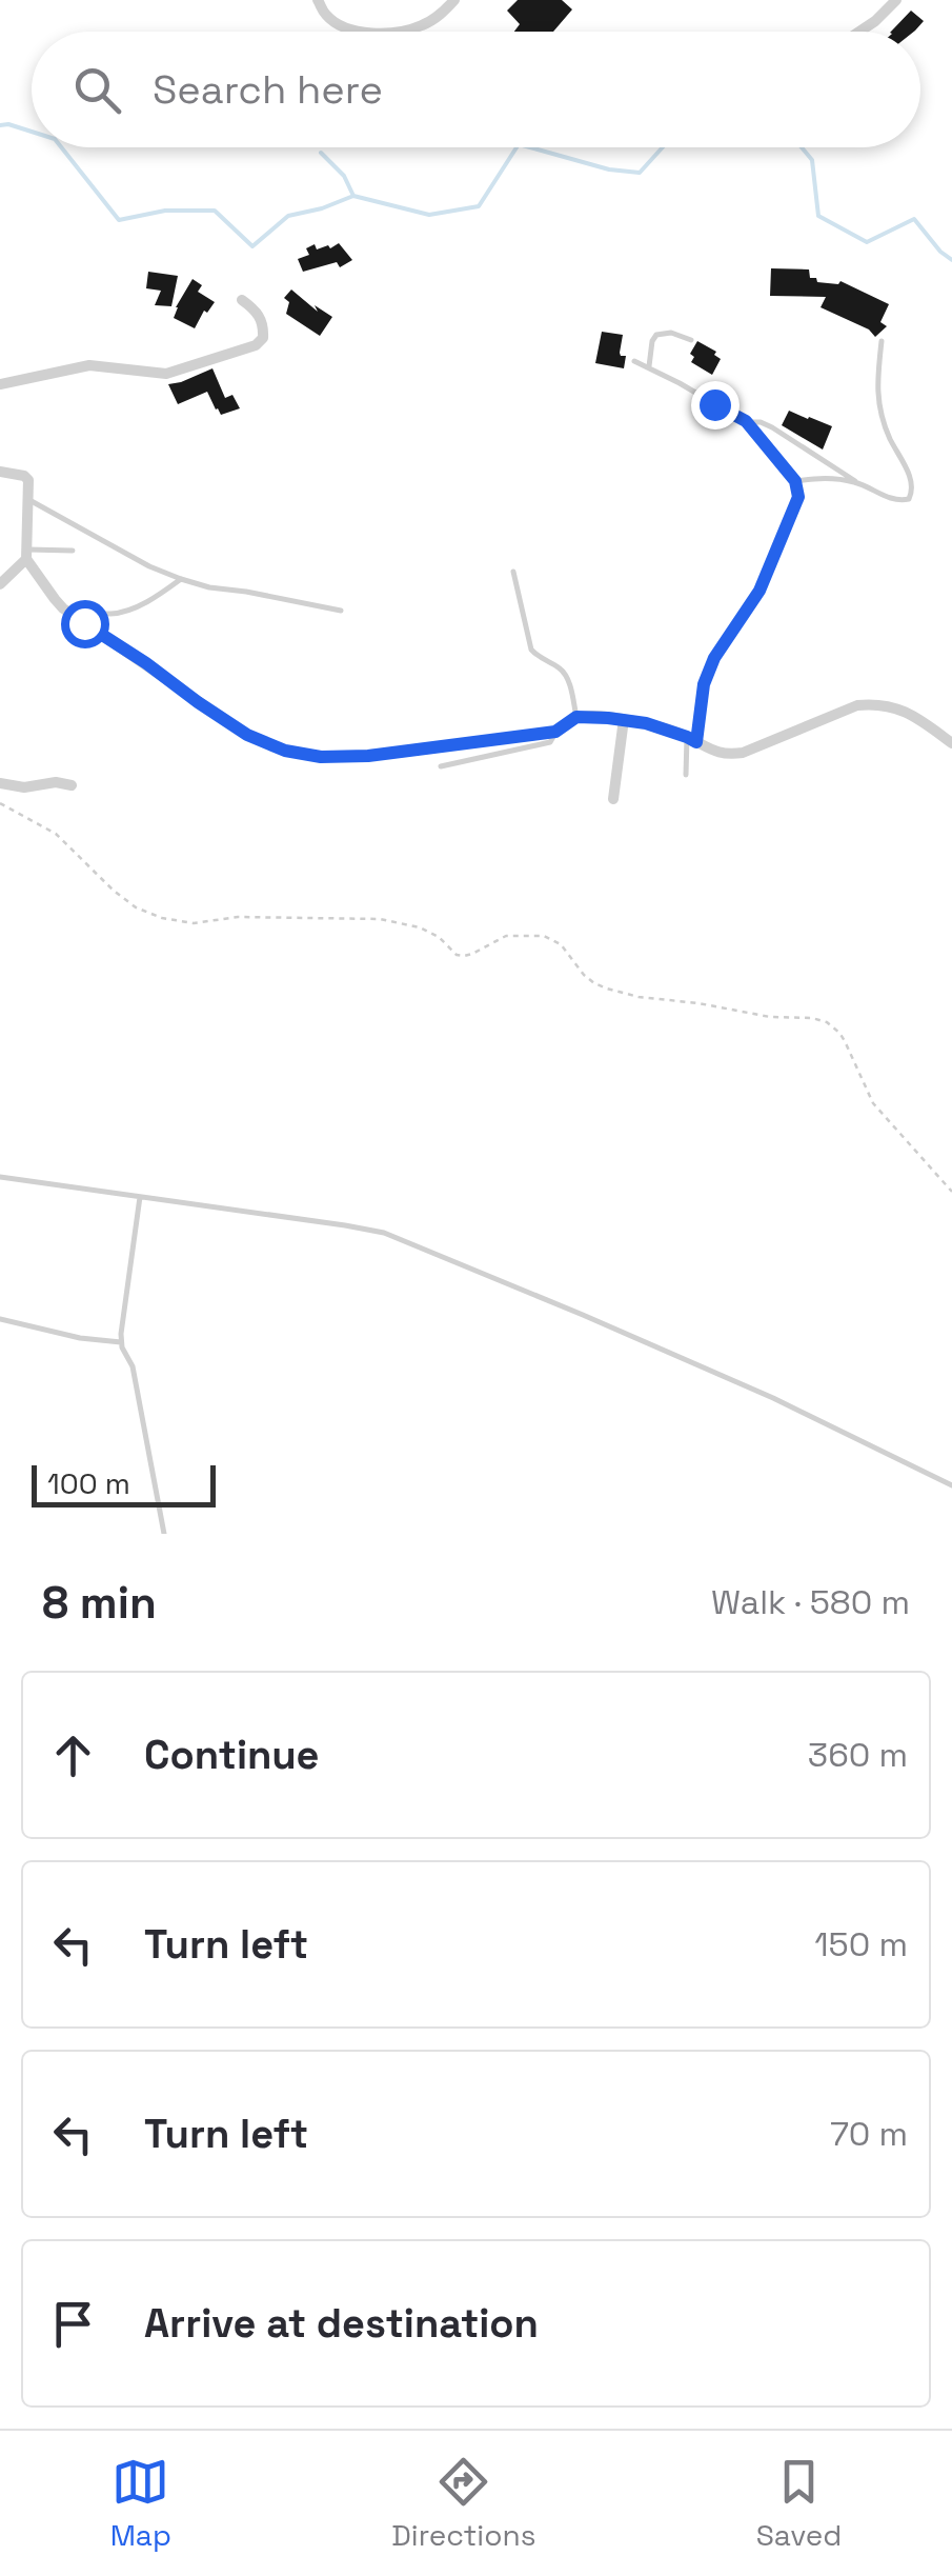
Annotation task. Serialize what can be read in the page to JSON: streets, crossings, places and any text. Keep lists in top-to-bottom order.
{
  "scale_bar": "100 m",
  "page": {
    "search": "Search here",
    "scale": "100 m",
    "heading": ["8 min", "Walk · 580 m"],
    "list": [
      ["Continue", "360 m"],
      ["Turn left", "150 m"],
      ["Turn left", "70 m"],
      "Arrive at destination"
    ],
    "nav": ["Map", "Directions", "Saved"]
  }
}
